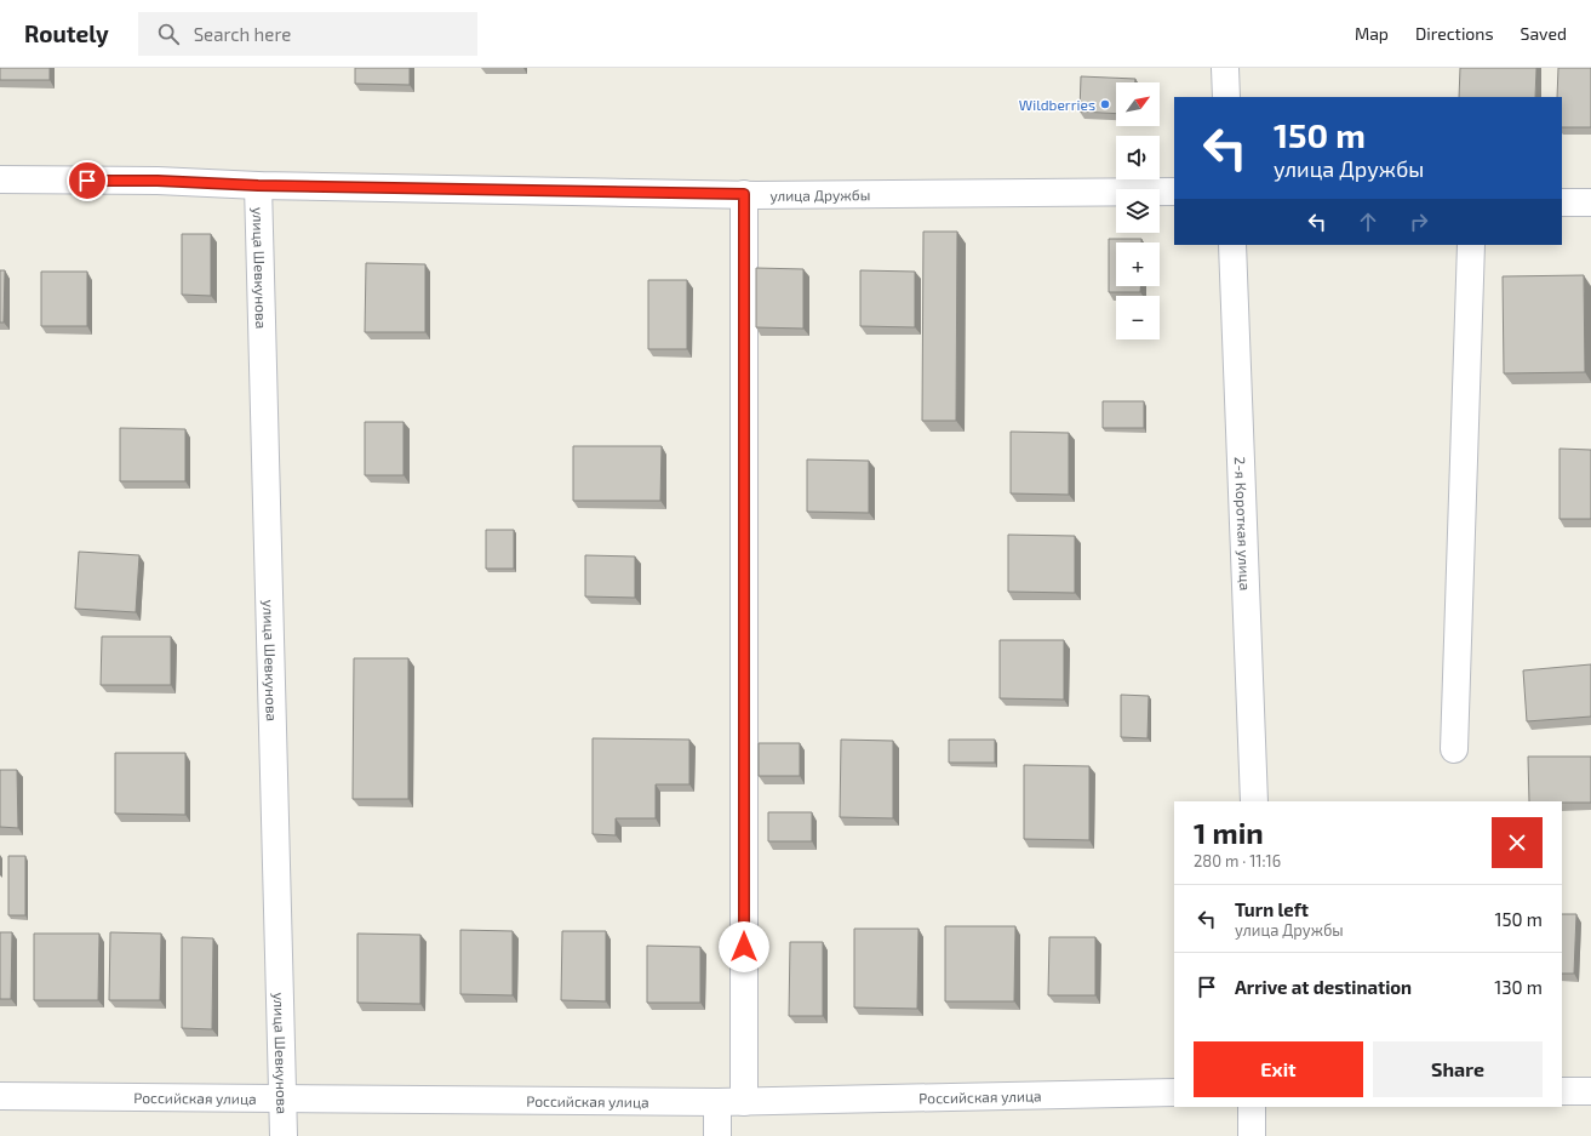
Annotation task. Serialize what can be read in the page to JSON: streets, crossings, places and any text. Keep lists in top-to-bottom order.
{
  "streets": {
    "street": [
      "улица Дружбы",
      "улица Шевкунова",
      "2-я Короткая улица",
      "Российская улица"
    ]
  },
  "crossings": [
    ["улица Дружбы", "улица Шевкунова"],
    ["улица Шевкунова", "Российская улица"]
  ],
  "places": ["Wildberries"],
  "north": "top right",
  "page": {
    "header": "Routely",
    "search": "Search here",
    "nav": ["Map", "Directions", "Saved"],
    "map_buttons": ["+", "−"],
    "turn": ["150 m", "улица Дружбы"],
    "heading": ["1 min", "280 m · 11:16"],
    "list": [
      {
        "name": "Turn left",
        "note": "улица Дружбы",
        "value": "150 m"
      },
      {
        "name": "Arrive at destination",
        "value": "130 m"
      }
    ],
    "buttons": ["Exit", "Share"]
  }
}
